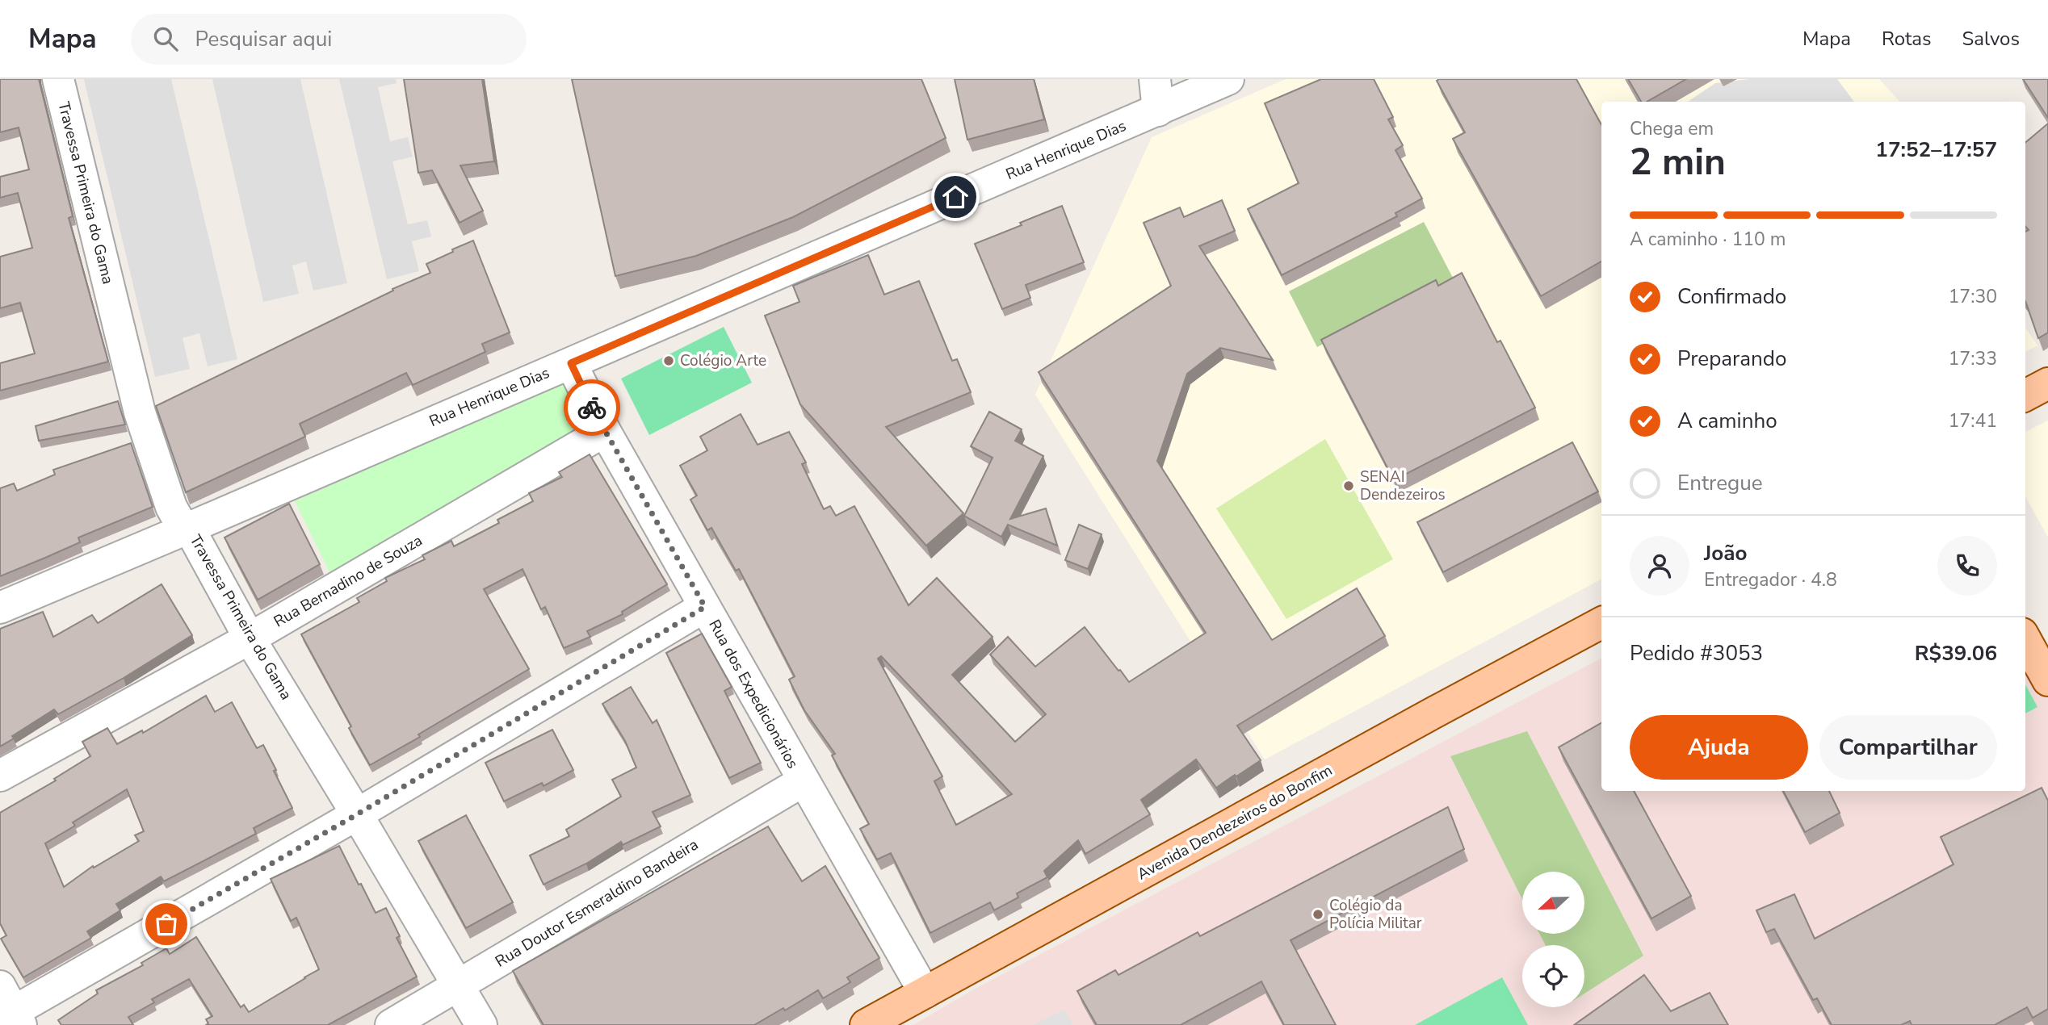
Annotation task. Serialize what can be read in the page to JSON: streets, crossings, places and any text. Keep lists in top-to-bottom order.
{
  "streets": {
    "main road": ["Avenida Dendezeiros do Bonfim"],
    "street": [
      "Rua Henrique Dias",
      "Travessa Primeira do Gama",
      "Rua Bernadino de Souza",
      "Rua dos Expedicionários",
      "Rua Doutor Esmeraldino Bandeira"
    ]
  },
  "crossings": [
    ["Rua Henrique Dias", "Travessa Primeira do Gama"],
    ["Rua Henrique Dias", "Rua dos Expedicionários"],
    ["Travessa Primeira do Gama", "Rua Bernadino de Souza"],
    ["Travessa Primeira do Gama", "Rua Doutor Esmeraldino Bandeira"],
    ["Rua Bernadino de Souza", "Rua dos Expedicionários"],
    ["Rua dos Expedicionários", "Avenida Dendezeiros do Bonfim"],
    ["Rua dos Expedicionários", "Rua Doutor Esmeraldino Bandeira"]
  ],
  "places": ["Colégio Arte", "SENAI Dendezeiros", "Colégio da Polícia Militar"],
  "north": "left",
  "page": {
    "header": "Mapa",
    "search": "Pesquisar aqui",
    "nav": ["Mapa", "Rotas", "Salvos"],
    "heading": ["2 min", "Chega em", "17:52–17:57"],
    "panel": [
      "João",
      "Entregador · 4.8",
      "Pedido #3053",
      "R$39.06"
    ],
    "bar": "A caminho · 110 m",
    "list": [
      ["Confirmado", "17:30"],
      ["Preparando", "17:33"],
      ["A caminho", "17:41"],
      "Entregue"
    ],
    "buttons": ["Ajuda", "Compartilhar"]
  }
}
